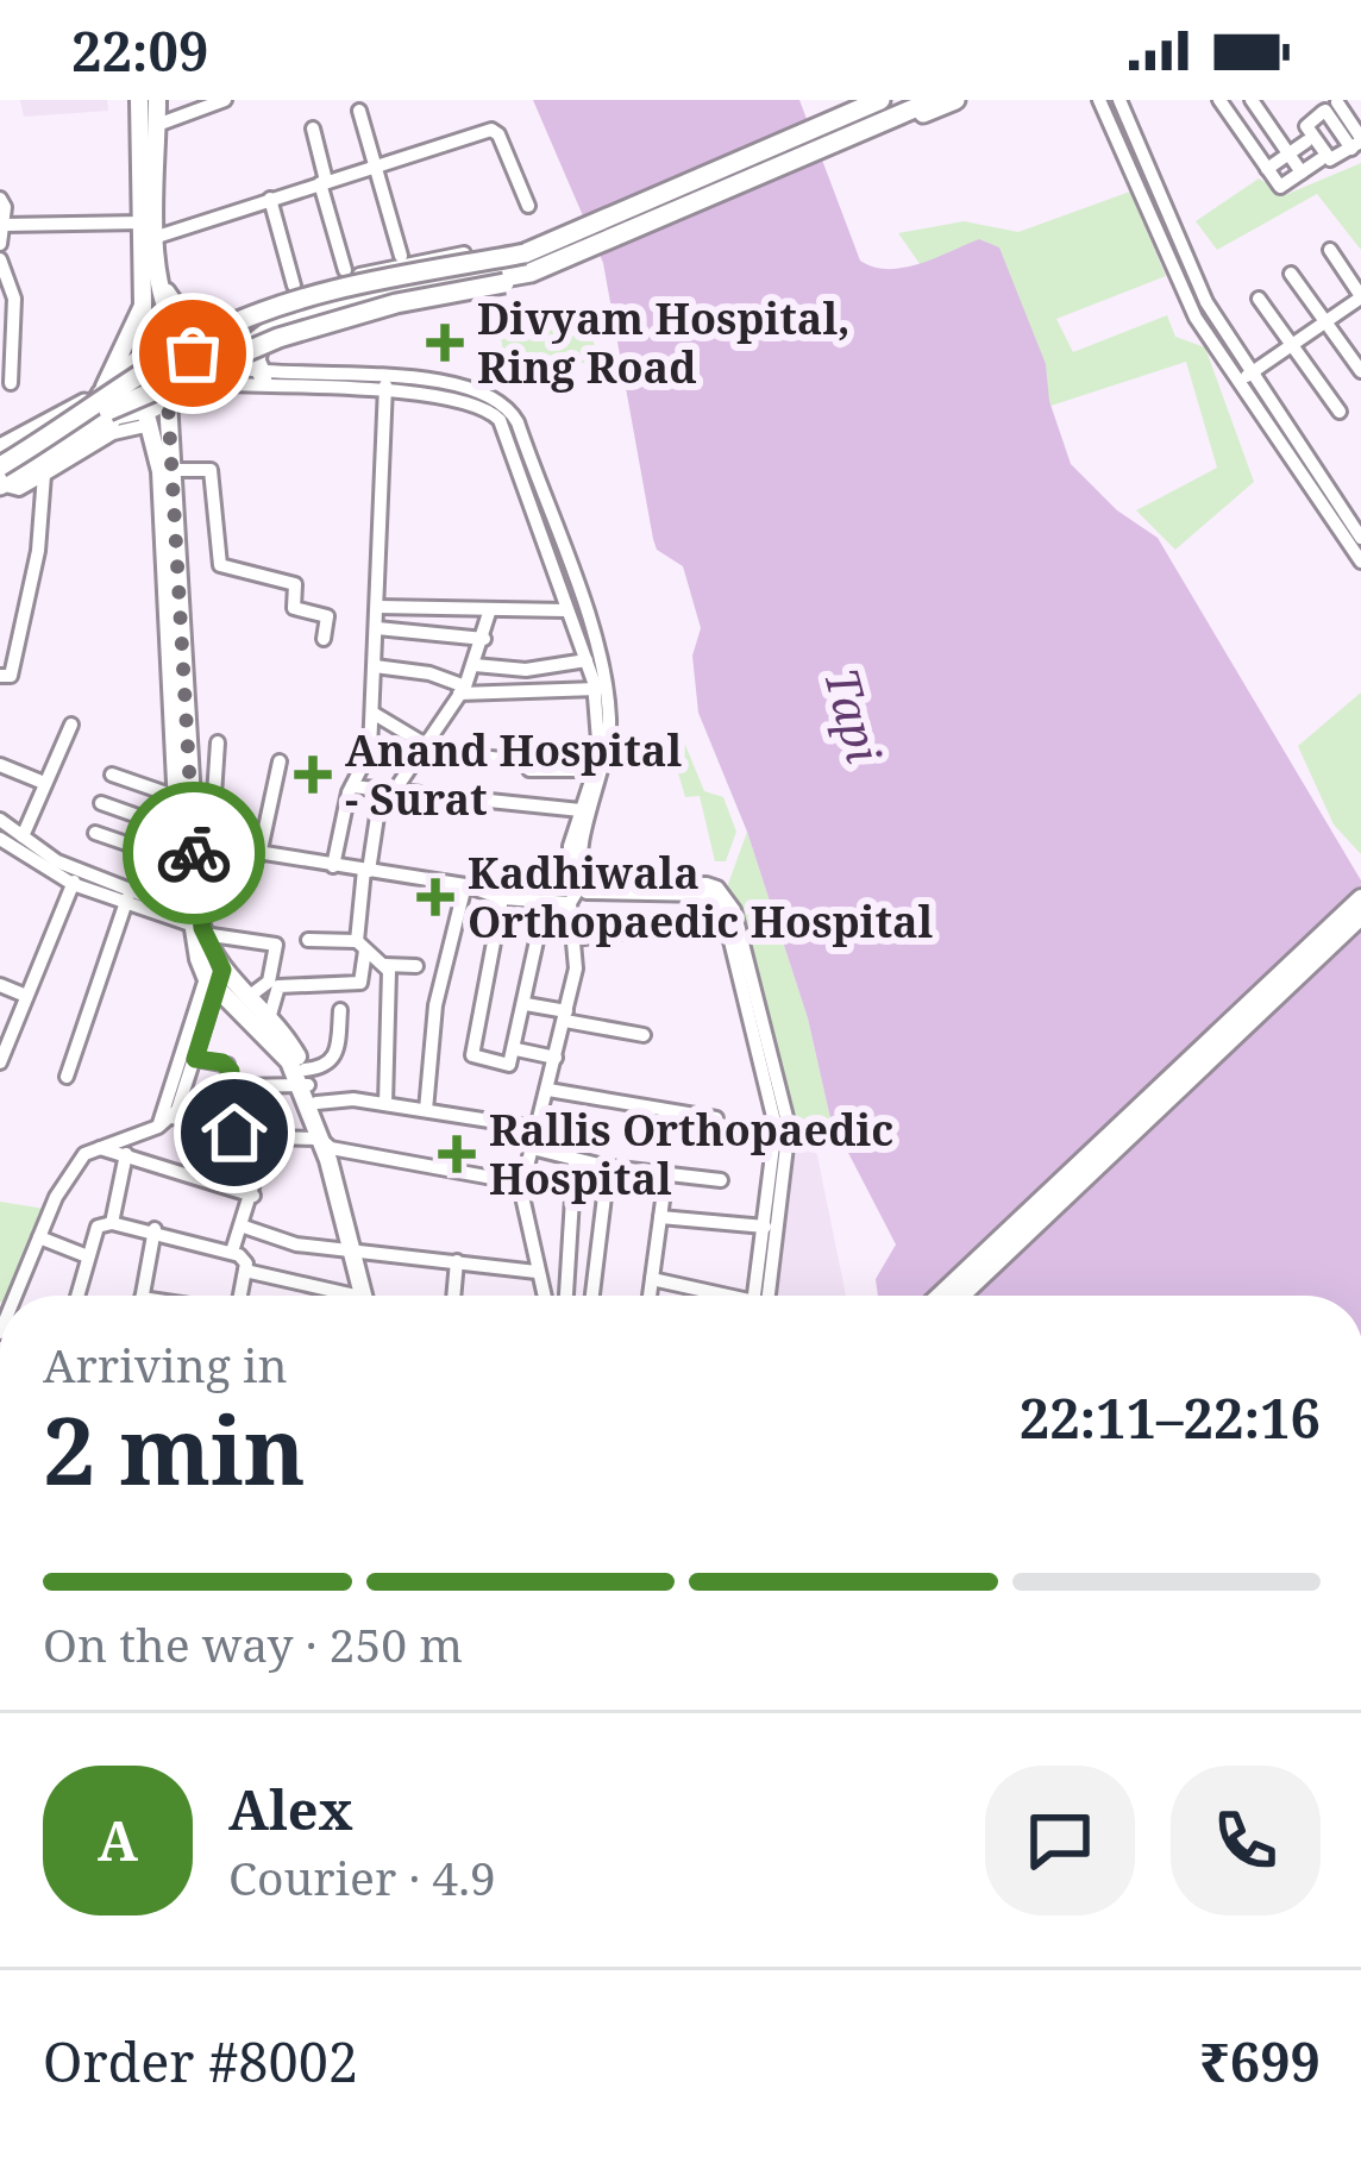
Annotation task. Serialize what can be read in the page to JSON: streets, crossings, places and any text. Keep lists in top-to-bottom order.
{
  "water": ["Tapi"],
  "places": {
    "health": [
      "Divyam Hospital, Ring Road",
      "Anand Hospital - Surat",
      "Kadhiwala Orthopaedic Hospital",
      "Rallis Orthopaedic Hospital"
    ]
  },
  "page": {
    "status": "22:09",
    "heading": ["2 min", "Arriving in", "22:11–22:16"],
    "panel": [
      "Alex",
      "Courier · 4.9",
      "Order #8002",
      "₹699"
    ],
    "bar": "On the way · 250 m",
    "round": "A"
  }
}
